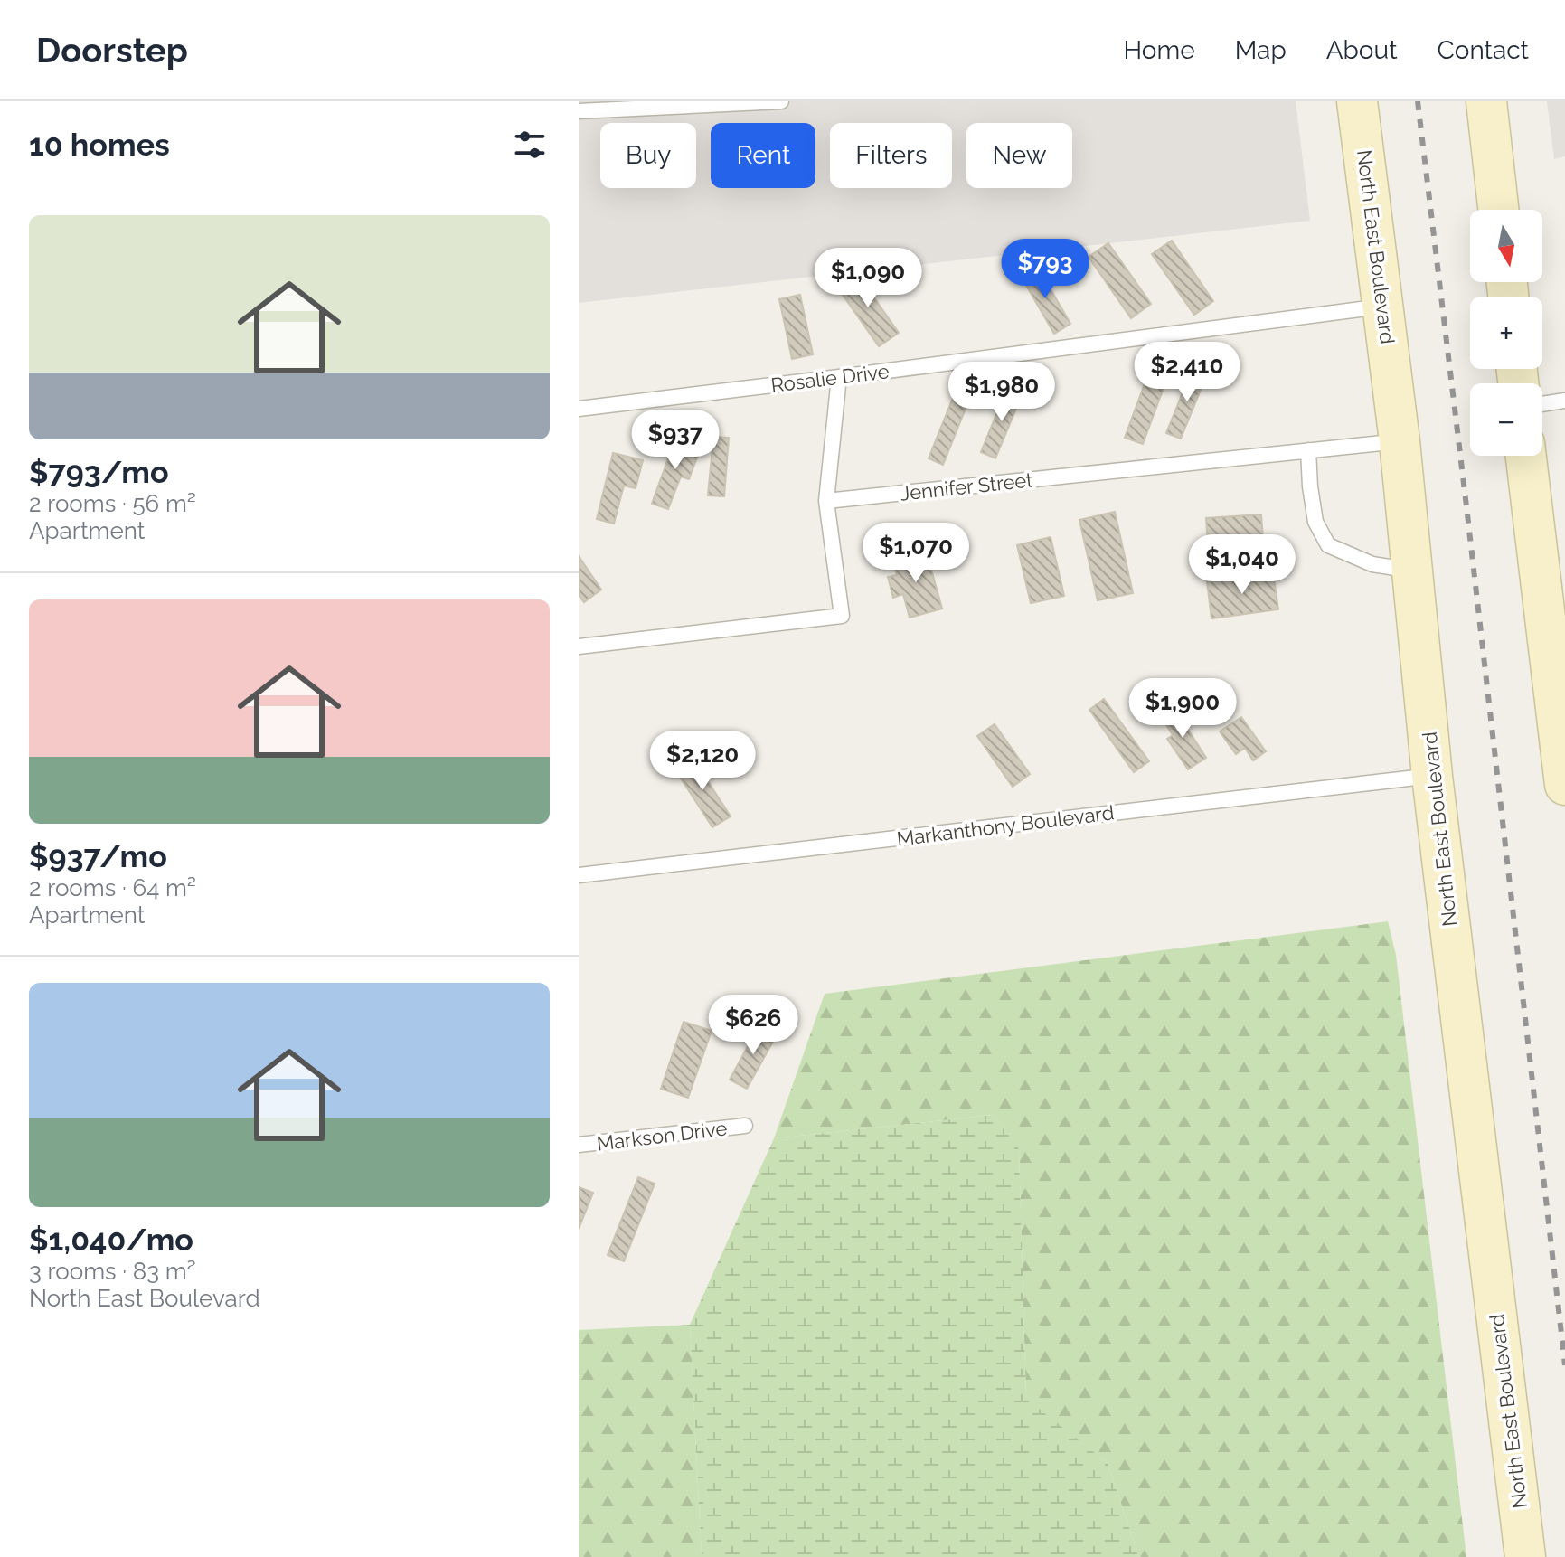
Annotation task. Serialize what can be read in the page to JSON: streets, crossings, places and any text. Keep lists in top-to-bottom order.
{
  "streets": {
    "main road": ["North East Boulevard"],
    "lane": [
      "Rosalie Drive",
      "Jennifer Street",
      "Markanthony Boulevard",
      "Markson Drive"
    ]
  },
  "crossings": [
    ["North East Boulevard", "Rosalie Drive"],
    ["North East Boulevard", "Jennifer Street"],
    ["North East Boulevard", "Markanthony Boulevard"]
  ],
  "north": "bottom",
  "page": {
    "header": "Doorstep",
    "nav": [
      "Home",
      "Map",
      "About",
      "Contact"
    ],
    "heading": "10 homes",
    "chip": [
      "Buy",
      "Rent",
      "Filters",
      "New"
    ],
    "list": [
      {
        "name": "$793/mo",
        "note": "2 rooms · 56 m² · Apartment"
      },
      {
        "name": "$937/mo",
        "note": "2 rooms · 64 m² · Apartment"
      },
      {
        "name": "$1,040/mo",
        "note": "3 rooms · 83 m² · North East Boulevard"
      }
    ],
    "map_buttons": ["+", "−"],
    "price": [
      "$793",
      "$1,090",
      "$2,410",
      "$1,980",
      "$937",
      "$1,070",
      "$1,040",
      "$1,900",
      "$2,120",
      "$626"
    ]
  }
}
